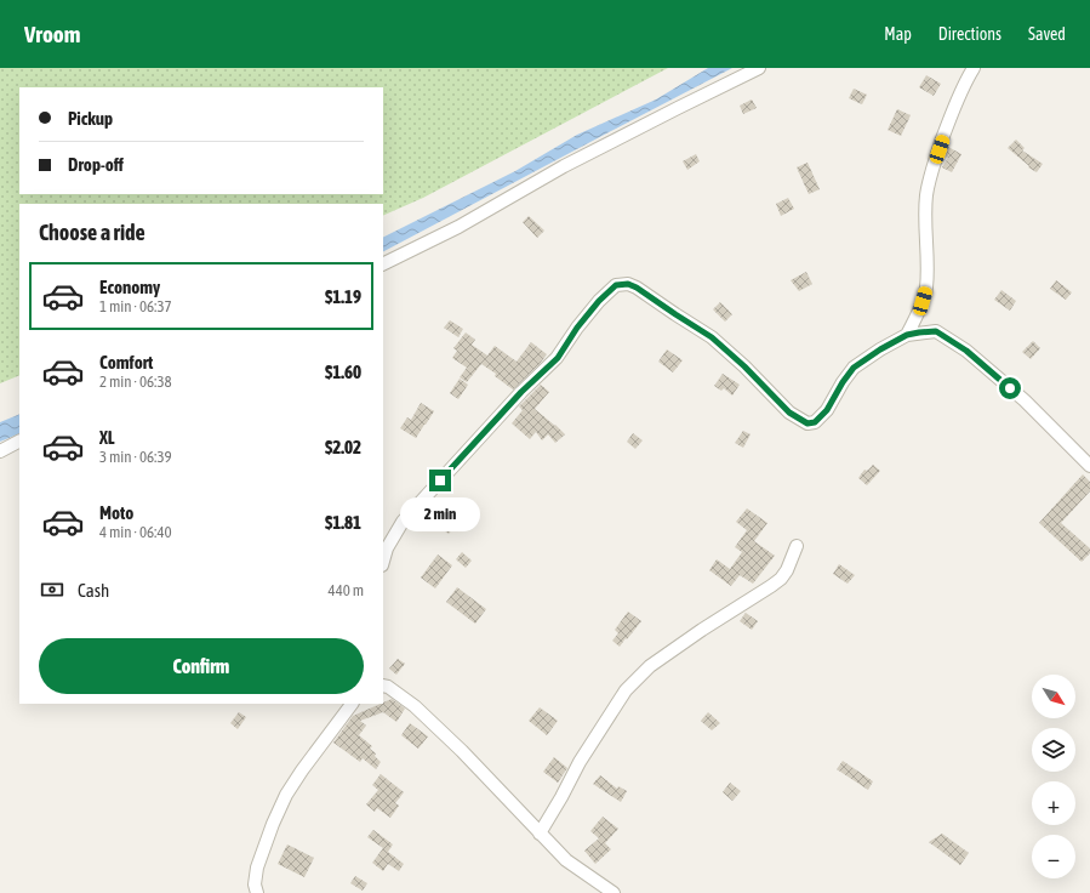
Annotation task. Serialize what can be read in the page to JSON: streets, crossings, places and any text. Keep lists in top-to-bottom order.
{
  "north": "bottom right",
  "page": {
    "header": "Vroom",
    "nav": ["Map", "Directions", "Saved"],
    "banner": ["Pickup", "Drop-off"],
    "heading": "Choose a ride",
    "list": [
      {
        "name": "Economy",
        "note": "1 min · 06:37",
        "value": "$1.19"
      },
      {
        "name": "Comfort",
        "note": "2 min · 06:38",
        "value": "$1.60"
      },
      {
        "name": "XL",
        "note": "3 min · 06:39",
        "value": "$2.02"
      },
      {
        "name": "Moto",
        "note": "4 min · 06:40",
        "value": "$1.81"
      }
    ],
    "bubble": "2 min",
    "pay": ["Cash", "440 m"],
    "buttons": "Confirm",
    "map_buttons": ["+", "−"]
  }
}
